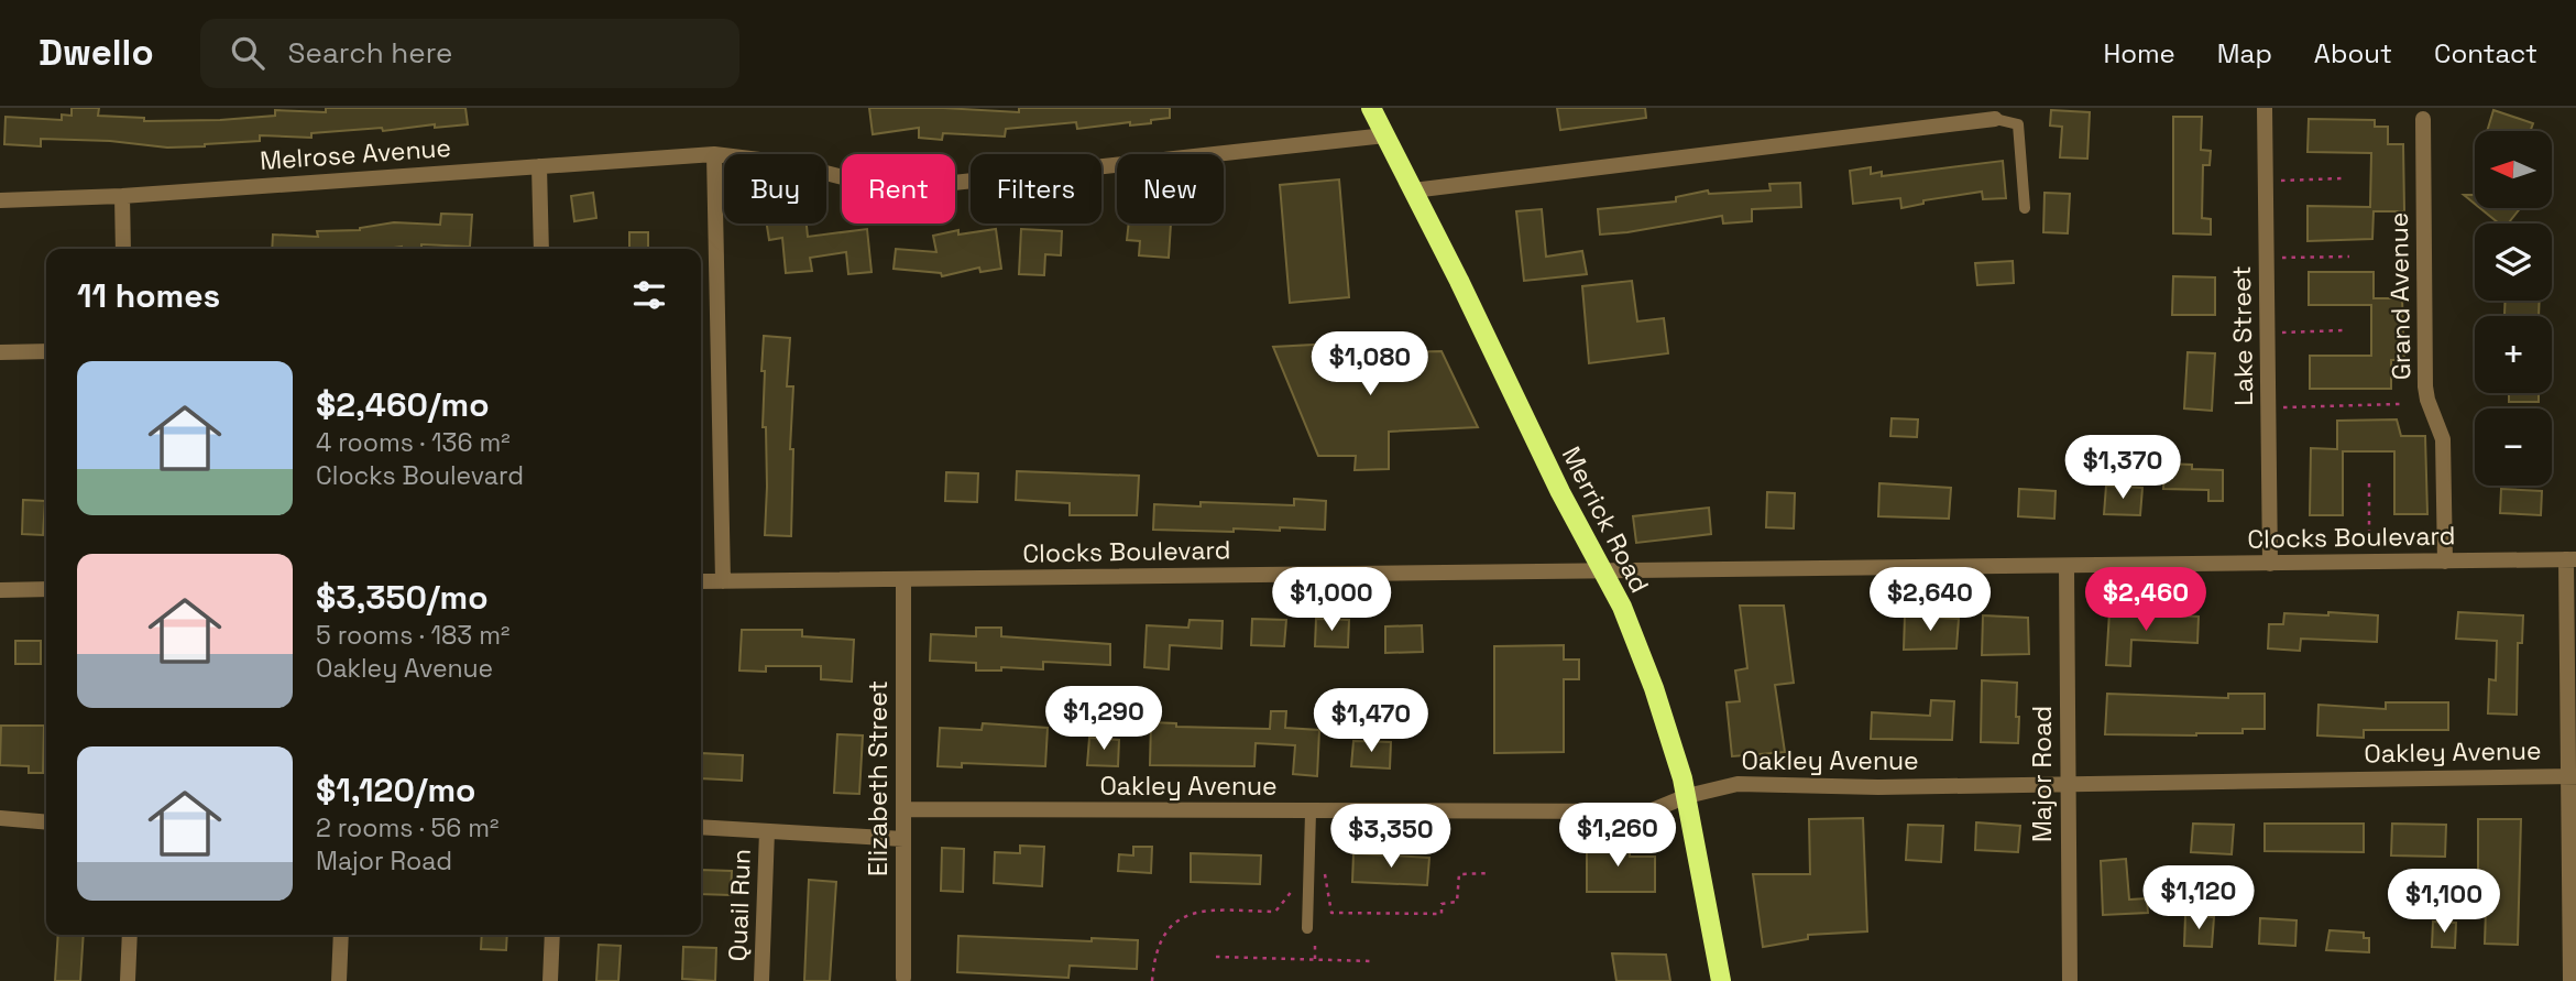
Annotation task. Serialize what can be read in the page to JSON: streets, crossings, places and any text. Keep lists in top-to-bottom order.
{
  "streets": {
    "main road": ["Merrick Road"],
    "street": [
      "Melrose Avenue",
      "Grand Avenue",
      "Lake Street",
      "Clocks Boulevard",
      "Oakley Avenue",
      "Major Road",
      "Elizabeth Street",
      "Quail Run"
    ]
  },
  "crossings": [
    ["Melrose Avenue", "Merrick Road"],
    ["Grand Avenue", "Clocks Boulevard"],
    ["Lake Street", "Clocks Boulevard"],
    ["Merrick Road", "Clocks Boulevard"],
    ["Merrick Road", "Oakley Avenue"],
    ["Clocks Boulevard", "Major Road"],
    ["Clocks Boulevard", "Elizabeth Street"],
    ["Oakley Avenue", "Major Road"],
    ["Oakley Avenue", "Elizabeth Street"]
  ],
  "north": "left",
  "page": {
    "header": "Dwello",
    "search": "Search here",
    "nav": [
      "Home",
      "Map",
      "About",
      "Contact"
    ],
    "map_buttons": ["+", "−"],
    "chip": [
      "Buy",
      "Rent",
      "Filters",
      "New"
    ],
    "heading": "11 homes",
    "price": [
      "$1,080",
      "$1,370",
      "$1,000",
      "$2,640",
      "$2,460",
      "$1,290",
      "$1,470",
      "$1,260",
      "$3,350",
      "$1,120",
      "$1,100"
    ],
    "list": [
      {
        "name": "$2,460/mo",
        "note": "4 rooms · 136 m² · Clocks Boulevard"
      },
      {
        "name": "$3,350/mo",
        "note": "5 rooms · 183 m² · Oakley Avenue"
      },
      {
        "name": "$1,120/mo",
        "note": "2 rooms · 56 m² · Major Road"
      }
    ]
  }
}
